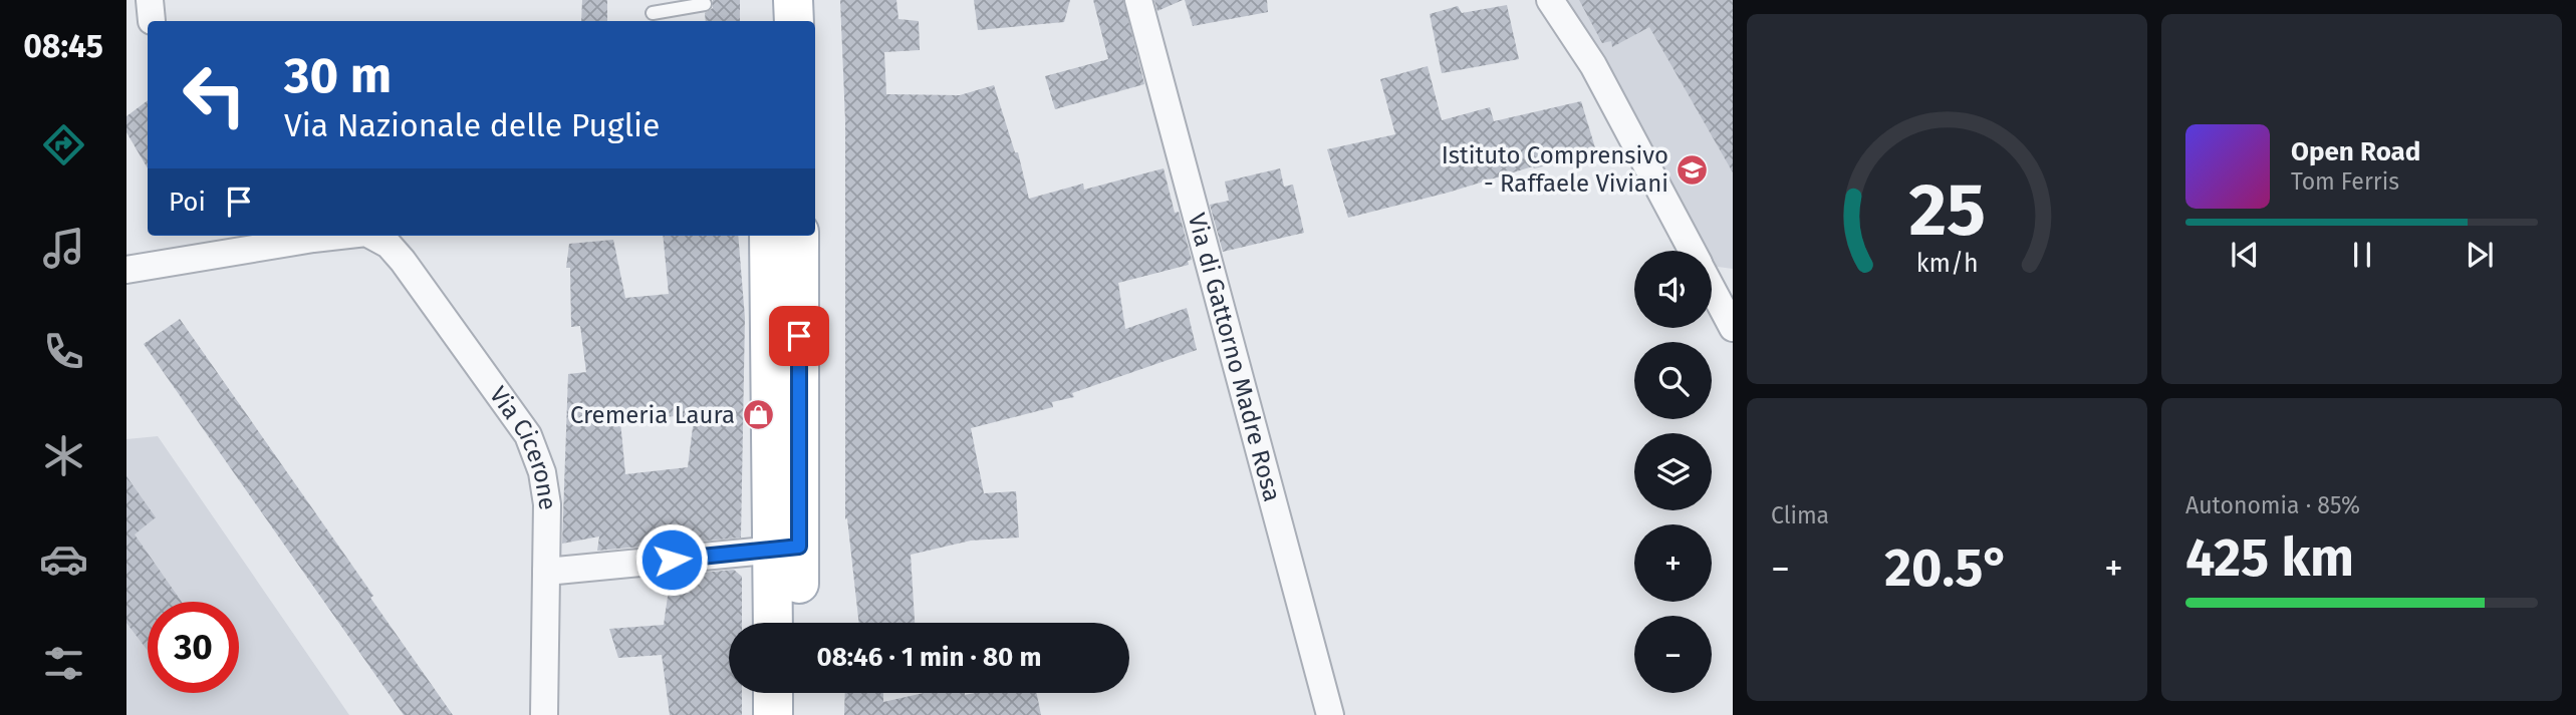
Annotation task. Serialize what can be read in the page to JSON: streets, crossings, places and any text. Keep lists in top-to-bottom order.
{
  "streets": {
    "street": ["Via di Gattorno Madre Rosa", "Via Cicerone"]
  },
  "places": {
    "school or university": ["Istituto Comprensivo - Raffaele Viviani"],
    "shop": ["Cremeria Laura"]
  },
  "page": {
    "tabs": "08:45",
    "turn": ["30 m", "Via Nazionale delle Puglie"],
    "song": ["Open Road", "Tom Ferris"],
    "then": "Poi",
    "map_buttons": ["+", "−"],
    "tile": [
      "Clima",
      ["Autonomia · 85%", "425 km"]
    ],
    "heat": ["−", "20.5°", "+"],
    "limit": "30",
    "trip": "08:46 · 1 min · 80 m",
    "gauge": ["25", "km/h"]
  }
}
